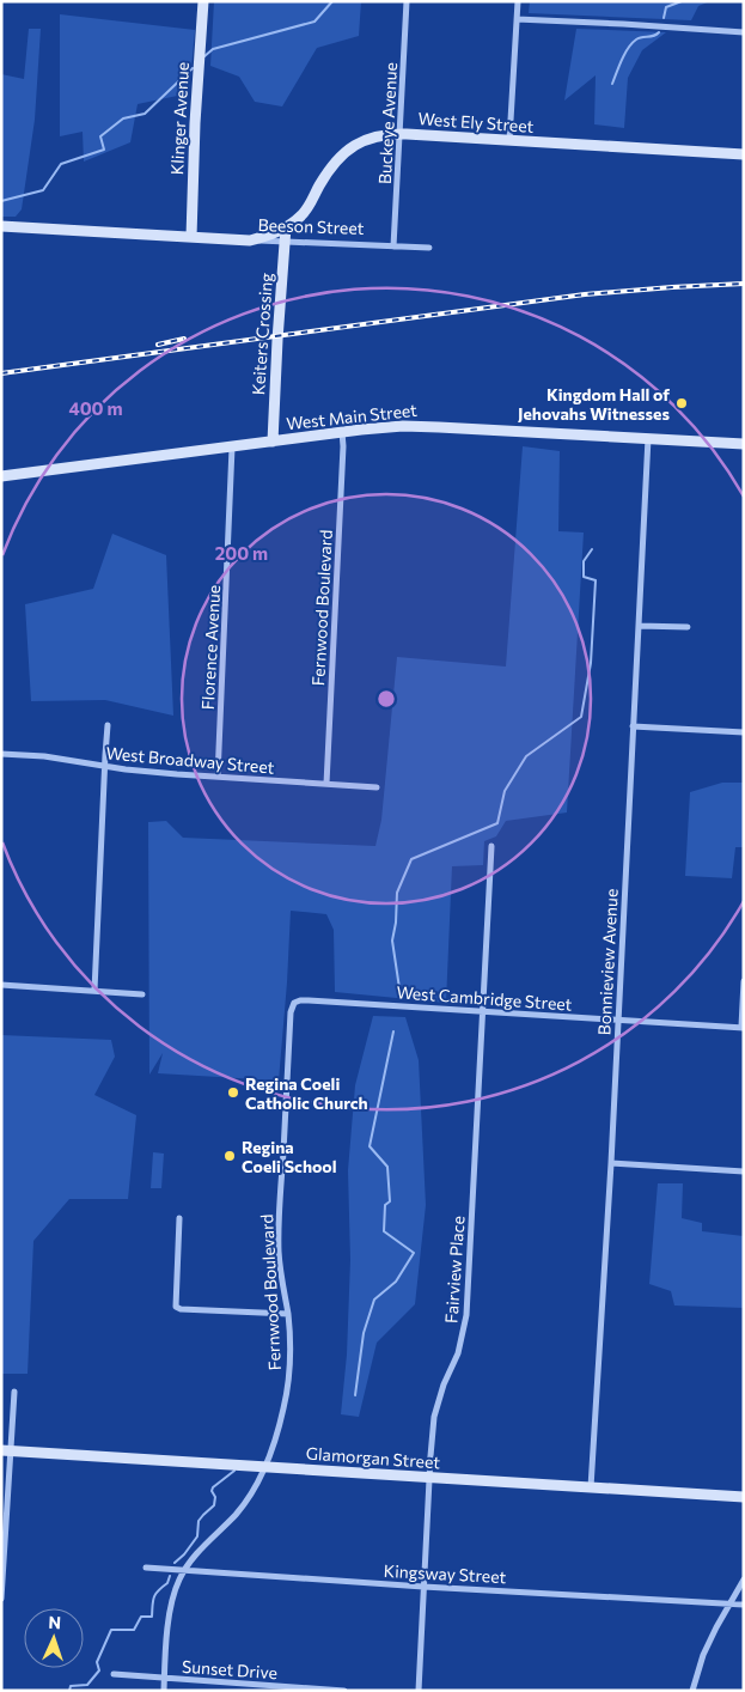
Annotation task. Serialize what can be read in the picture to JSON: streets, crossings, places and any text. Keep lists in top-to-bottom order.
{
  "streets": {
    "street": [
      "Klinger Avenue",
      "West Ely Street",
      "Buckeye Avenue",
      "Beeson Street",
      "Keiters Crossing",
      "West Main Street",
      "Fernwood Boulevard",
      "Florence Avenue",
      "West Broadway Street",
      "Bonnieview Avenue",
      "West Cambridge Street",
      "Fairview Place",
      "Glamorgan Street",
      "Kingsway Street",
      "Sunset Drive"
    ]
  },
  "crossings": [
    ["Klinger Avenue", "Beeson Street"],
    ["West Ely Street", "Buckeye Avenue"],
    ["West Ely Street", "Beeson Street"],
    ["West Ely Street", "Keiters Crossing"],
    ["Buckeye Avenue", "Beeson Street"],
    ["Beeson Street", "Keiters Crossing"],
    ["Keiters Crossing", "West Main Street"],
    ["West Main Street", "Fernwood Boulevard"],
    ["West Main Street", "Florence Avenue"],
    ["West Main Street", "Bonnieview Avenue"],
    ["Fernwood Boulevard", "West Broadway Street"],
    ["Fernwood Boulevard", "West Cambridge Street"],
    ["Fernwood Boulevard", "Glamorgan Street"],
    ["Fernwood Boulevard", "Kingsway Street"],
    ["Fernwood Boulevard", "Sunset Drive"],
    ["Florence Avenue", "West Broadway Street"],
    ["Bonnieview Avenue", "West Cambridge Street"],
    ["Bonnieview Avenue", "Glamorgan Street"],
    ["West Cambridge Street", "Fairview Place"],
    ["Fairview Place", "Glamorgan Street"],
    ["Fairview Place", "Kingsway Street"]
  ],
  "places": ["Kingdom Hall of Jehovahs Witnesses", "Regina Coeli Catholic Church", "Regina Coeli School"],
  "north": "top",
  "rings": ["400 m", "200 m"]
}
